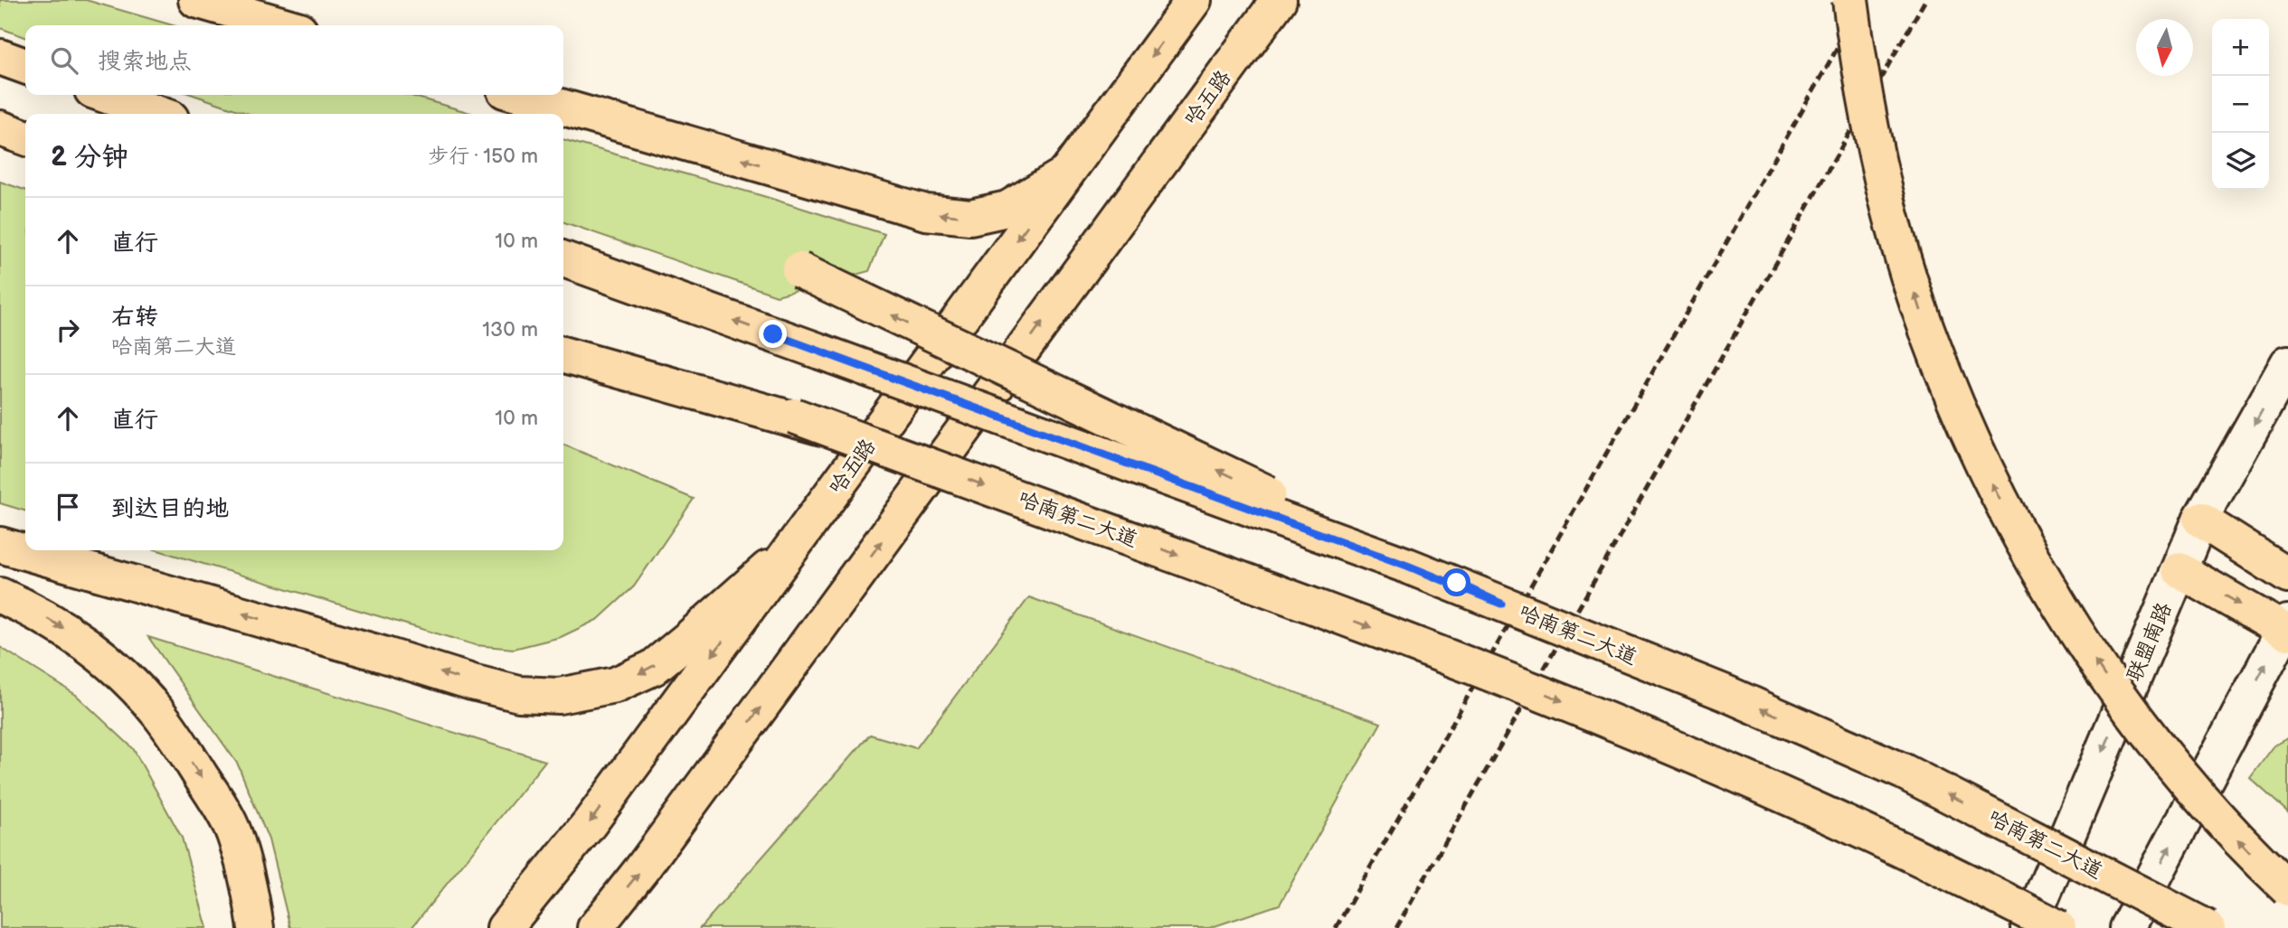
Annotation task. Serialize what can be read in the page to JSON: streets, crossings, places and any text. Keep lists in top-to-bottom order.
{
  "streets": {
    "main road": ["哈五路", "哈南第二大道", "联盟南路"]
  },
  "north": "bottom",
  "page": {
    "map_buttons": ["+", "−"],
    "search": "搜索地点",
    "heading": ["2 分钟", "步行 · 150 m"],
    "list": [
      ["直行", "10 m"],
      ["右转", "哈南第二大道", "130 m"],
      ["直行", "10 m"],
      "到达目的地"
    ]
  }
}
